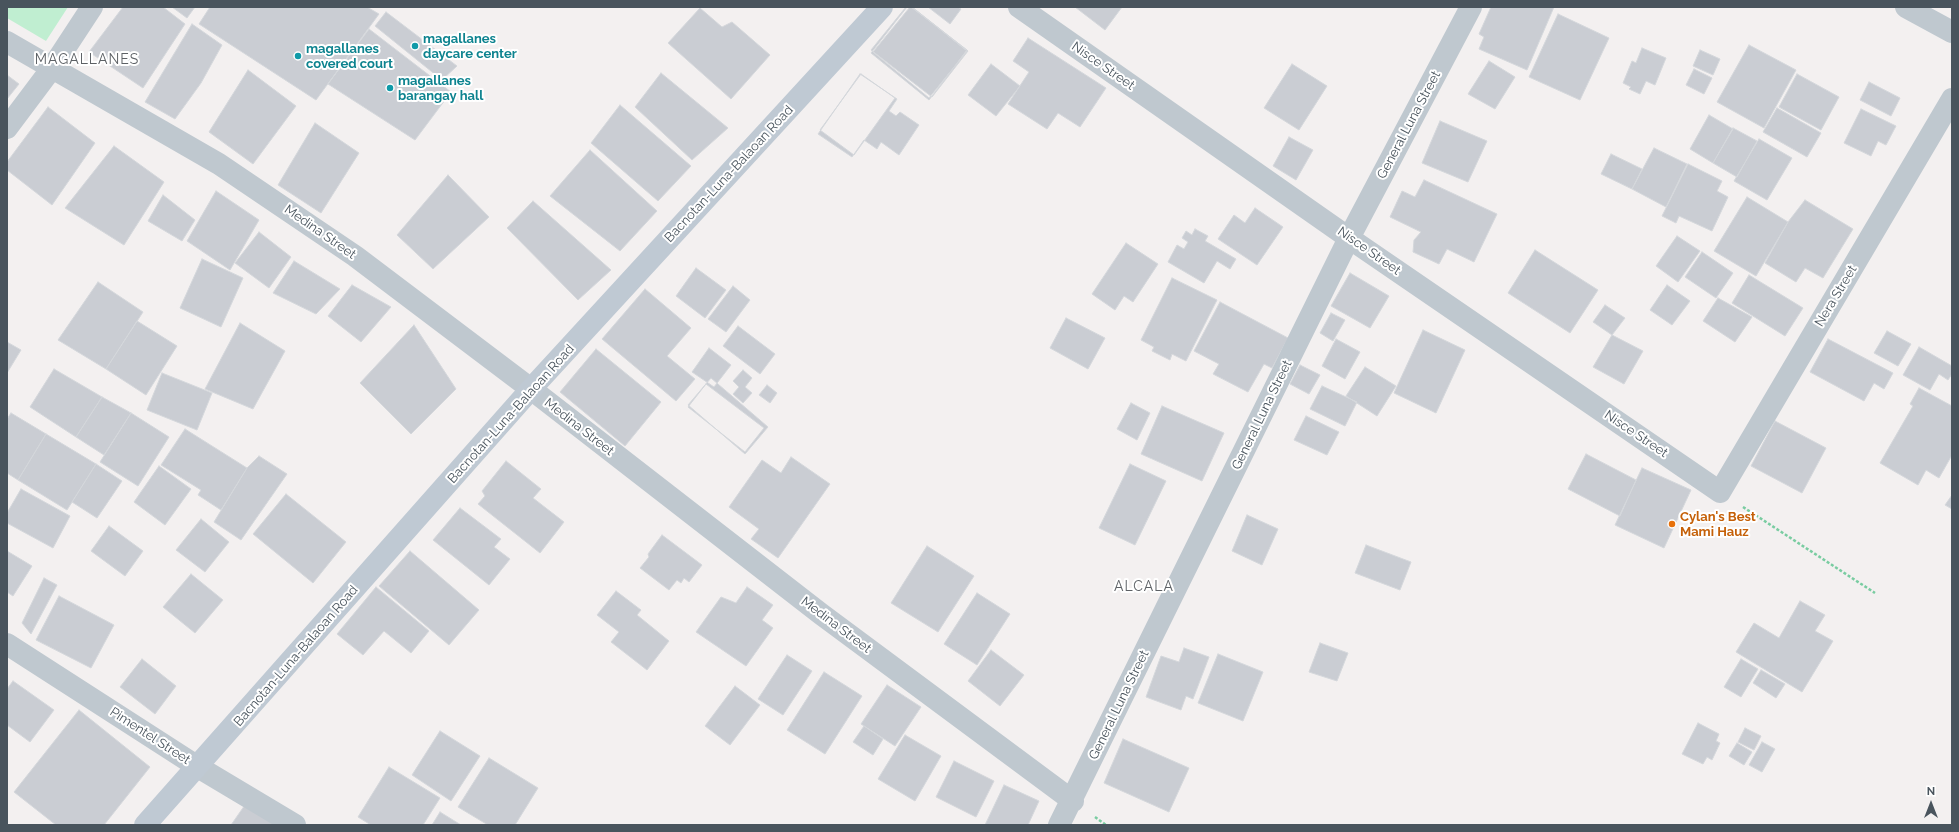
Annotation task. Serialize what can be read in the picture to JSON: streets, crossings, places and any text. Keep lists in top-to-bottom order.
{
  "streets": {
    "main road": ["Bacnotan-Luna-Balaoan Road"],
    "street": [
      "Nisce Street",
      "General Luna Street",
      "Medina Street",
      "Nera Street",
      "Pimentel Street"
    ]
  },
  "crossings": [
    ["Nisce Street", "General Luna Street"],
    ["Nisce Street", "Nera Street"],
    ["General Luna Street", "Medina Street"],
    ["Bacnotan-Luna-Balaoan Road", "Medina Street"],
    ["Bacnotan-Luna-Balaoan Road", "Pimentel Street"]
  ],
  "districts": ["MAGALLANES", "ALCALA"],
  "places": [
    "magallanes daycare center",
    "magallanes covered court",
    "magallanes barangay hall",
    "Cylan's Best Mami Hauz"
  ],
  "north": "top"
}
